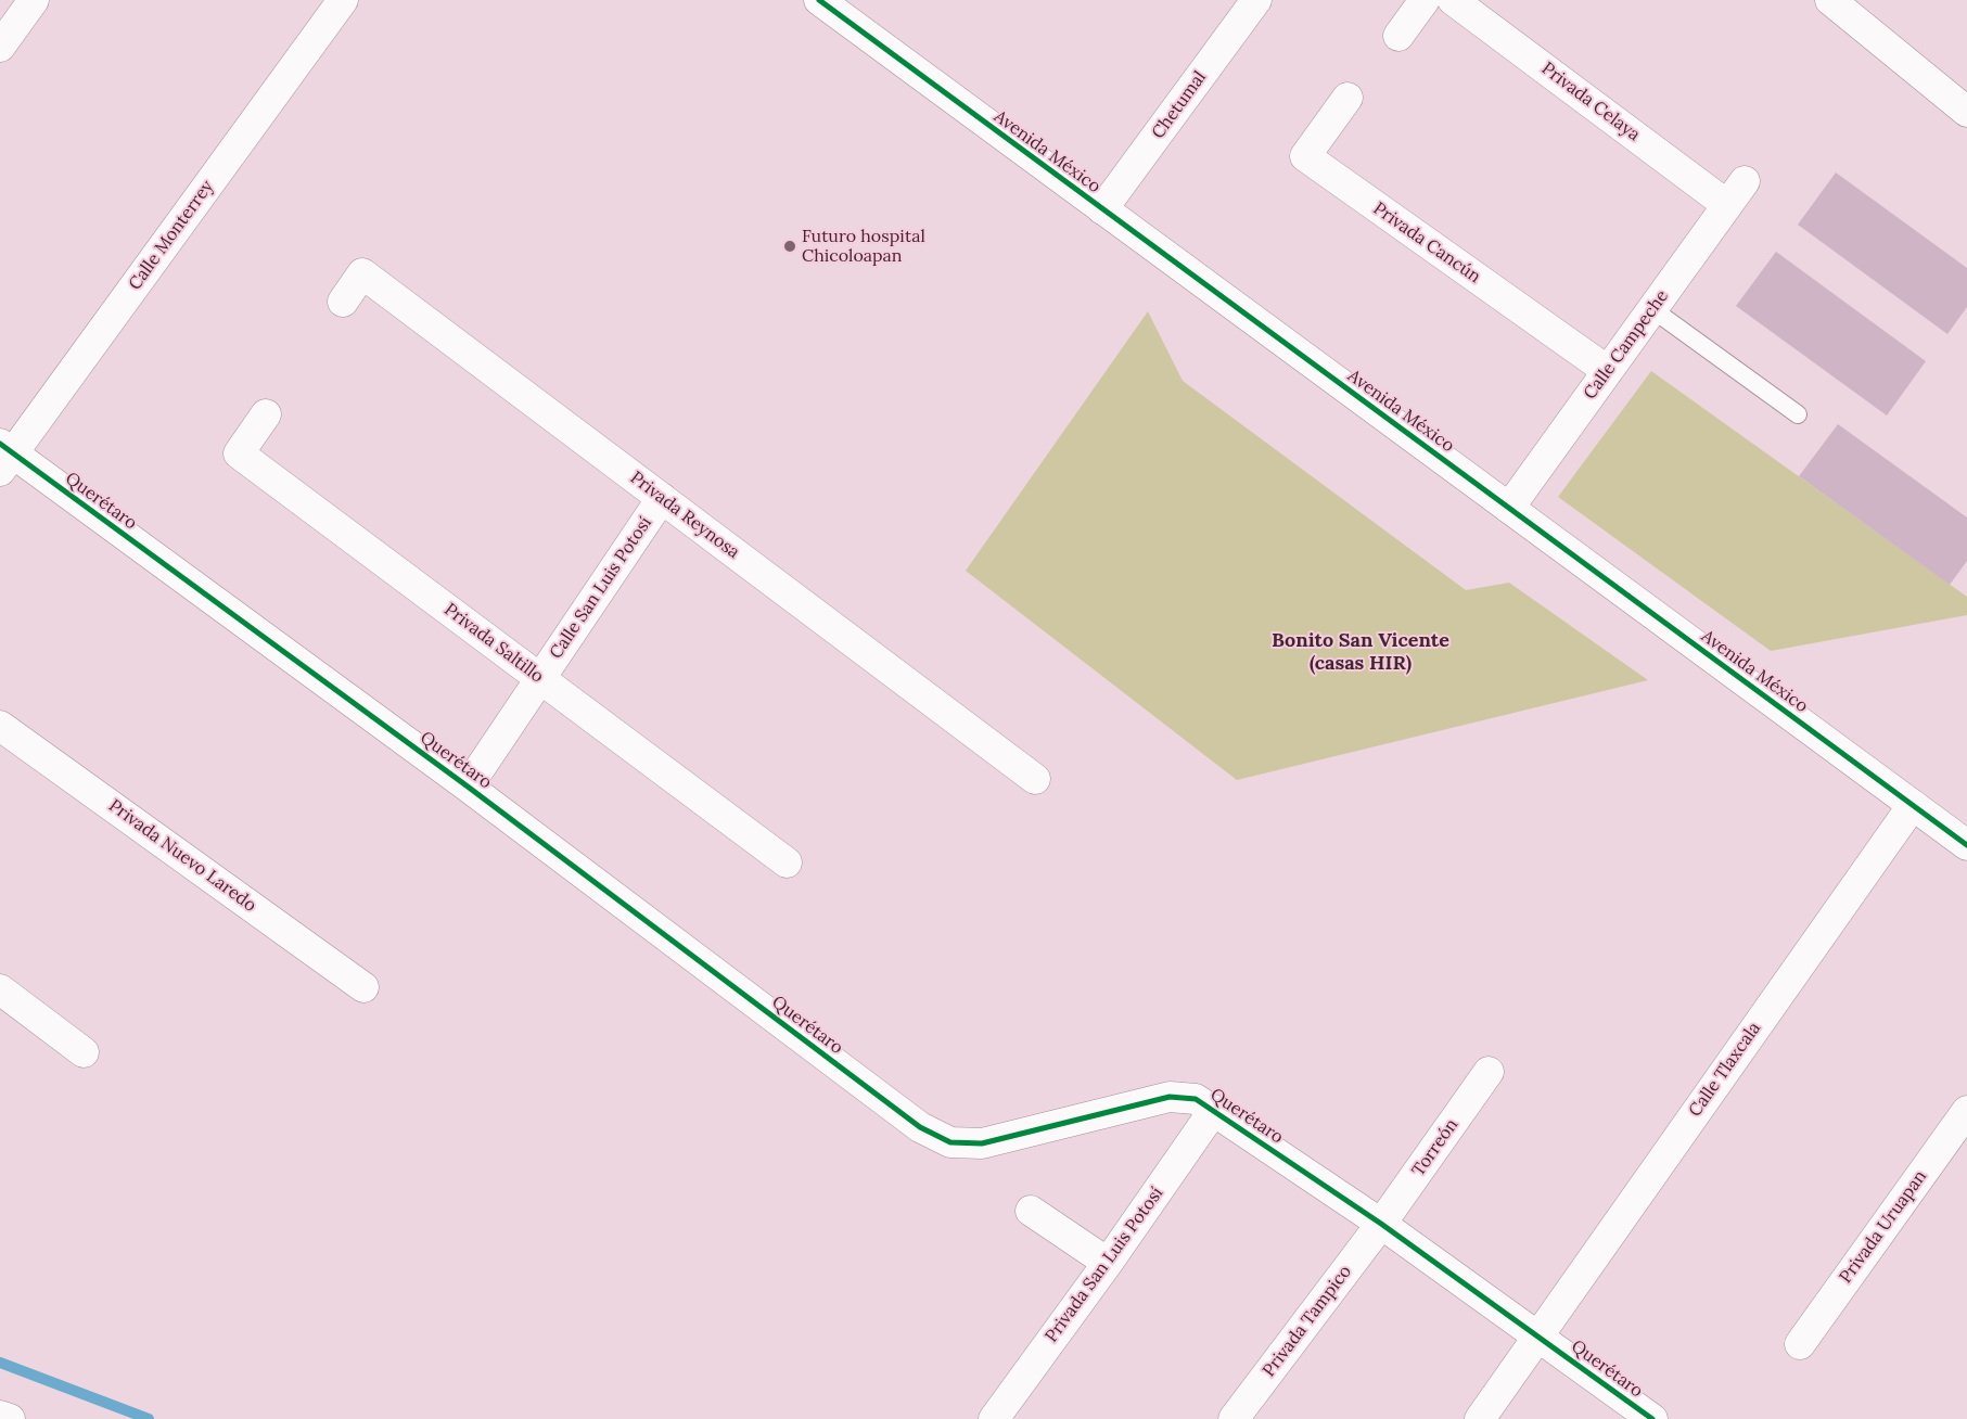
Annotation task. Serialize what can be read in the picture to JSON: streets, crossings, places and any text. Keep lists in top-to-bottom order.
{
  "streets": {
    "street": [
      "Privada Celaya",
      "Chetumal",
      "Avenida México",
      "Calle Monterrey",
      "Privada Cancún",
      "Calle Campeche",
      "Querétaro",
      "Privada Reynosa",
      "Calle San Luis Potosí",
      "Privada Saltillo",
      "Privada Nuevo Laredo",
      "Calle Tlaxcala",
      "Torreón",
      "Privada Uruapan",
      "Privada San Luis Potosí",
      "Privada Tampico"
    ]
  },
  "crossings": [
    ["Privada Celaya", "Calle Campeche"],
    ["Chetumal", "Avenida México"],
    ["Avenida México", "Calle Campeche"],
    ["Avenida México", "Calle Tlaxcala"],
    ["Calle Monterrey", "Querétaro"],
    ["Privada Cancún", "Calle Campeche"],
    ["Querétaro", "Calle San Luis Potosí"],
    ["Querétaro", "Calle Tlaxcala"],
    ["Querétaro", "Torreón"],
    ["Querétaro", "Privada San Luis Potosí"],
    ["Querétaro", "Privada Tampico"],
    ["Privada Reynosa", "Calle San Luis Potosí"],
    ["Calle San Luis Potosí", "Privada Saltillo"],
    ["Torreón", "Privada Tampico"]
  ],
  "districts": ["Bonito San Vicente (casas HIR)"],
  "places": ["Futuro hospital Chicoloapan"]
}
